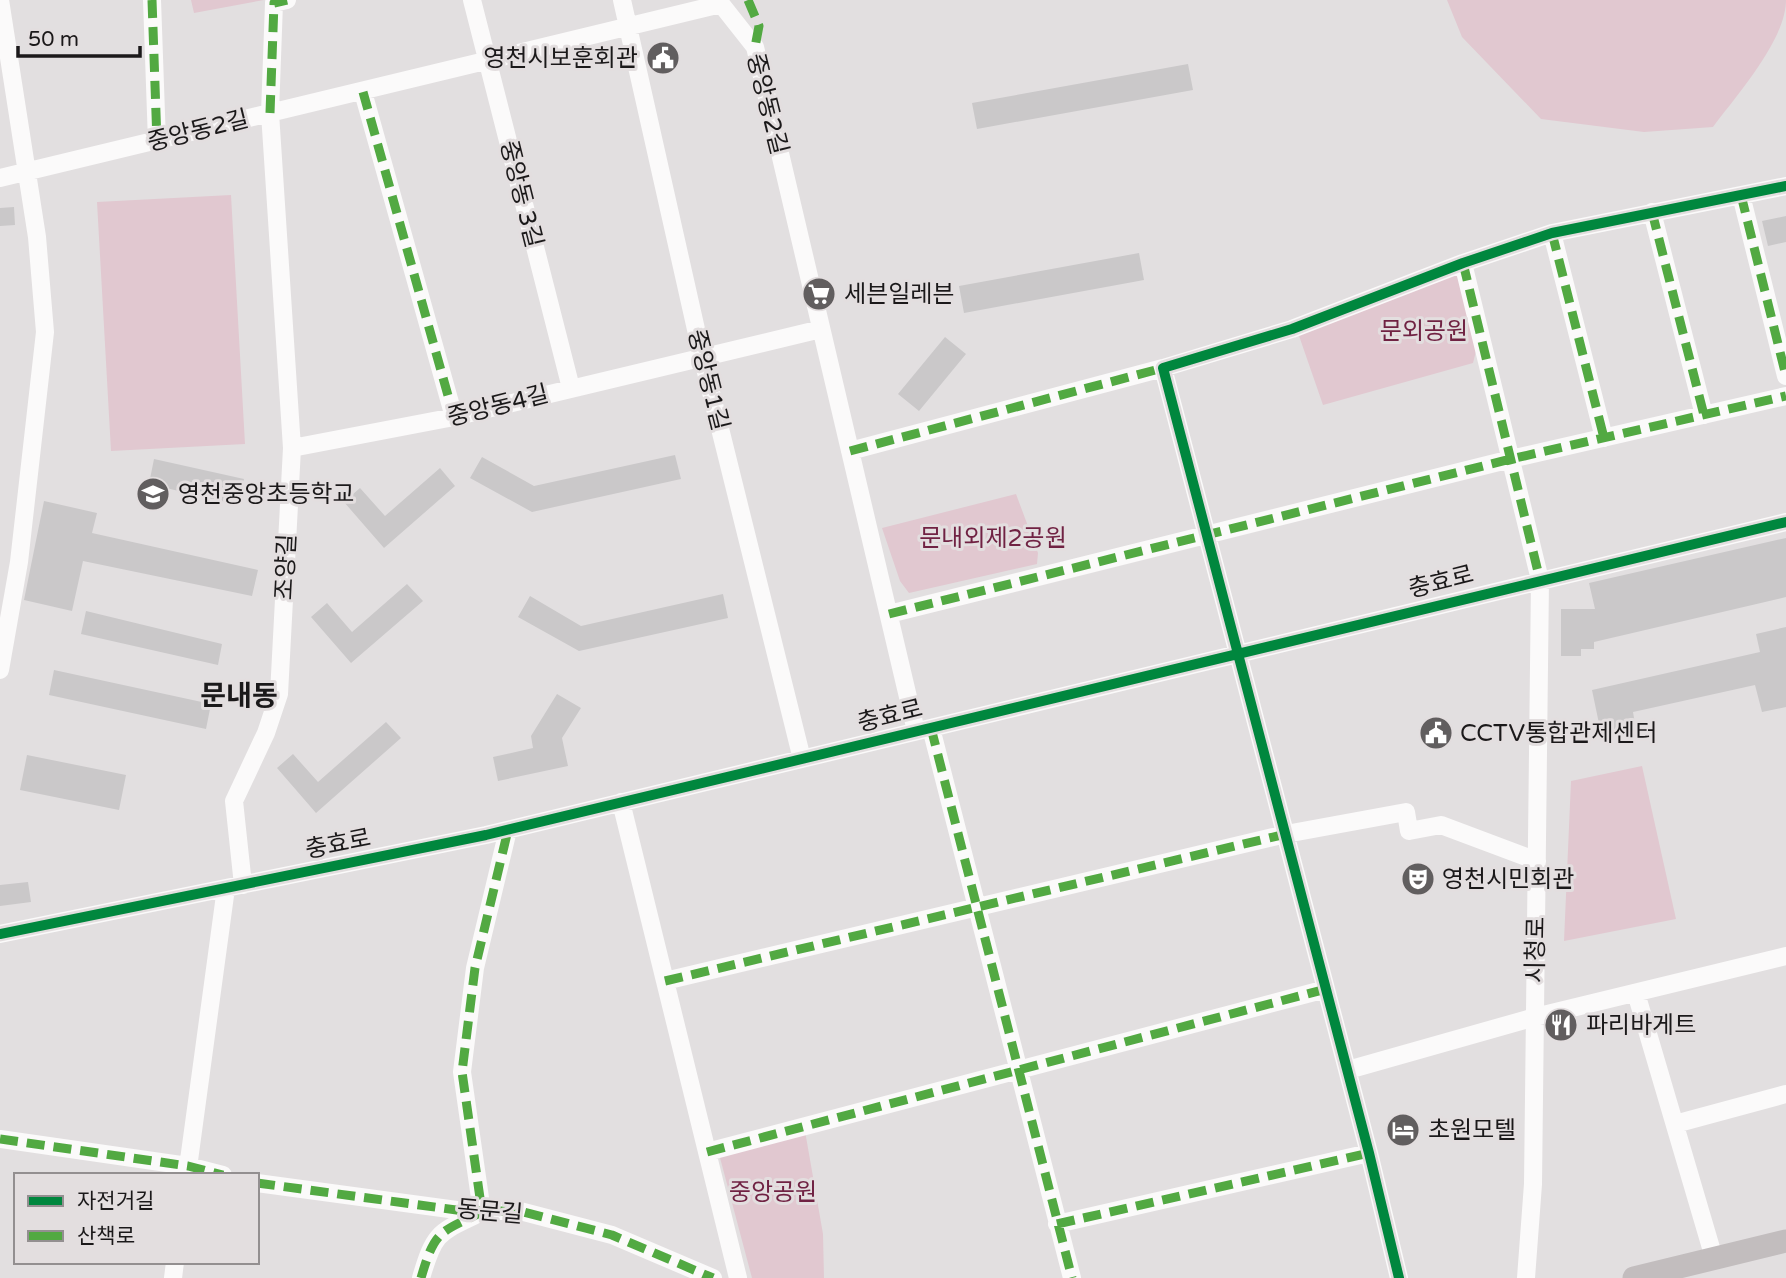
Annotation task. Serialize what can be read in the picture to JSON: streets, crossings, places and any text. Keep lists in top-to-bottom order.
{
  "streets": {
    "street": [
      "중앙동2길",
      "중앙동 3길",
      "중앙동1길",
      "중앙동4길",
      "조양길",
      "충효로",
      "시청로",
      "동문길"
    ]
  },
  "crossings": [
    ["중앙동2길", "중앙동 3길"],
    ["중앙동2길", "중앙동1길"],
    ["중앙동2길", "중앙동4길"],
    ["중앙동2길", "조양길"],
    ["중앙동2길", "충효로"],
    ["중앙동 3길", "중앙동4길"],
    ["중앙동1길", "중앙동4길"],
    ["중앙동1길", "충효로"],
    ["중앙동4길", "조양길"],
    ["조양길", "충효로"],
    ["충효로", "시청로"]
  ],
  "districts": ["문내동"],
  "parks": ["문외공원", "문내외제2공원", "중앙공원"],
  "places": {
    "public building": ["영천시보훈회관", "CCTV통합관제센터"],
    "supermarket": ["세븐일레븐"],
    "school or university": ["영천중앙초등학교"],
    "theatre": ["영천시민회관"],
    "restaurant": ["파리바게트"],
    "hotel": ["초원모텔"]
  },
  "legend": ["자전거길", "산책로"],
  "scale_bar": "50 m"
}
